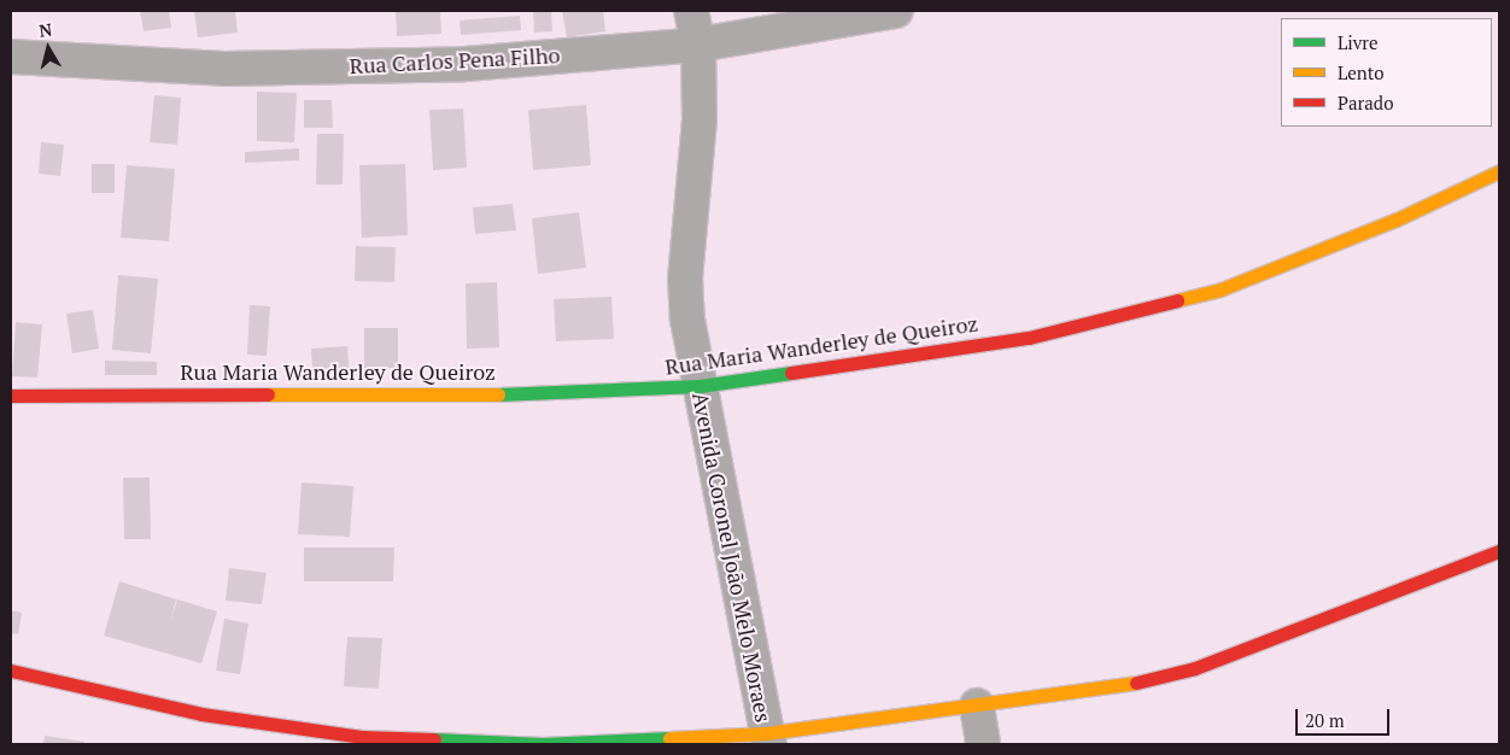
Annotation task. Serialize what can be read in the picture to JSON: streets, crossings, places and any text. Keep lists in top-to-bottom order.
{
  "streets": {
    "street": ["Rua Carlos Pena Filho", "Rua Maria Wanderley de Queiroz", "Avenida Coronel João Melo Moraes"]
  },
  "crossings": [
    ["Rua Carlos Pena Filho", "Avenida Coronel João Melo Moraes"],
    ["Rua Maria Wanderley de Queiroz", "Avenida Coronel João Melo Moraes"]
  ],
  "legend": ["Livre", "Lento", "Parado"],
  "scale_bar": "20 m",
  "north": "top"
}
